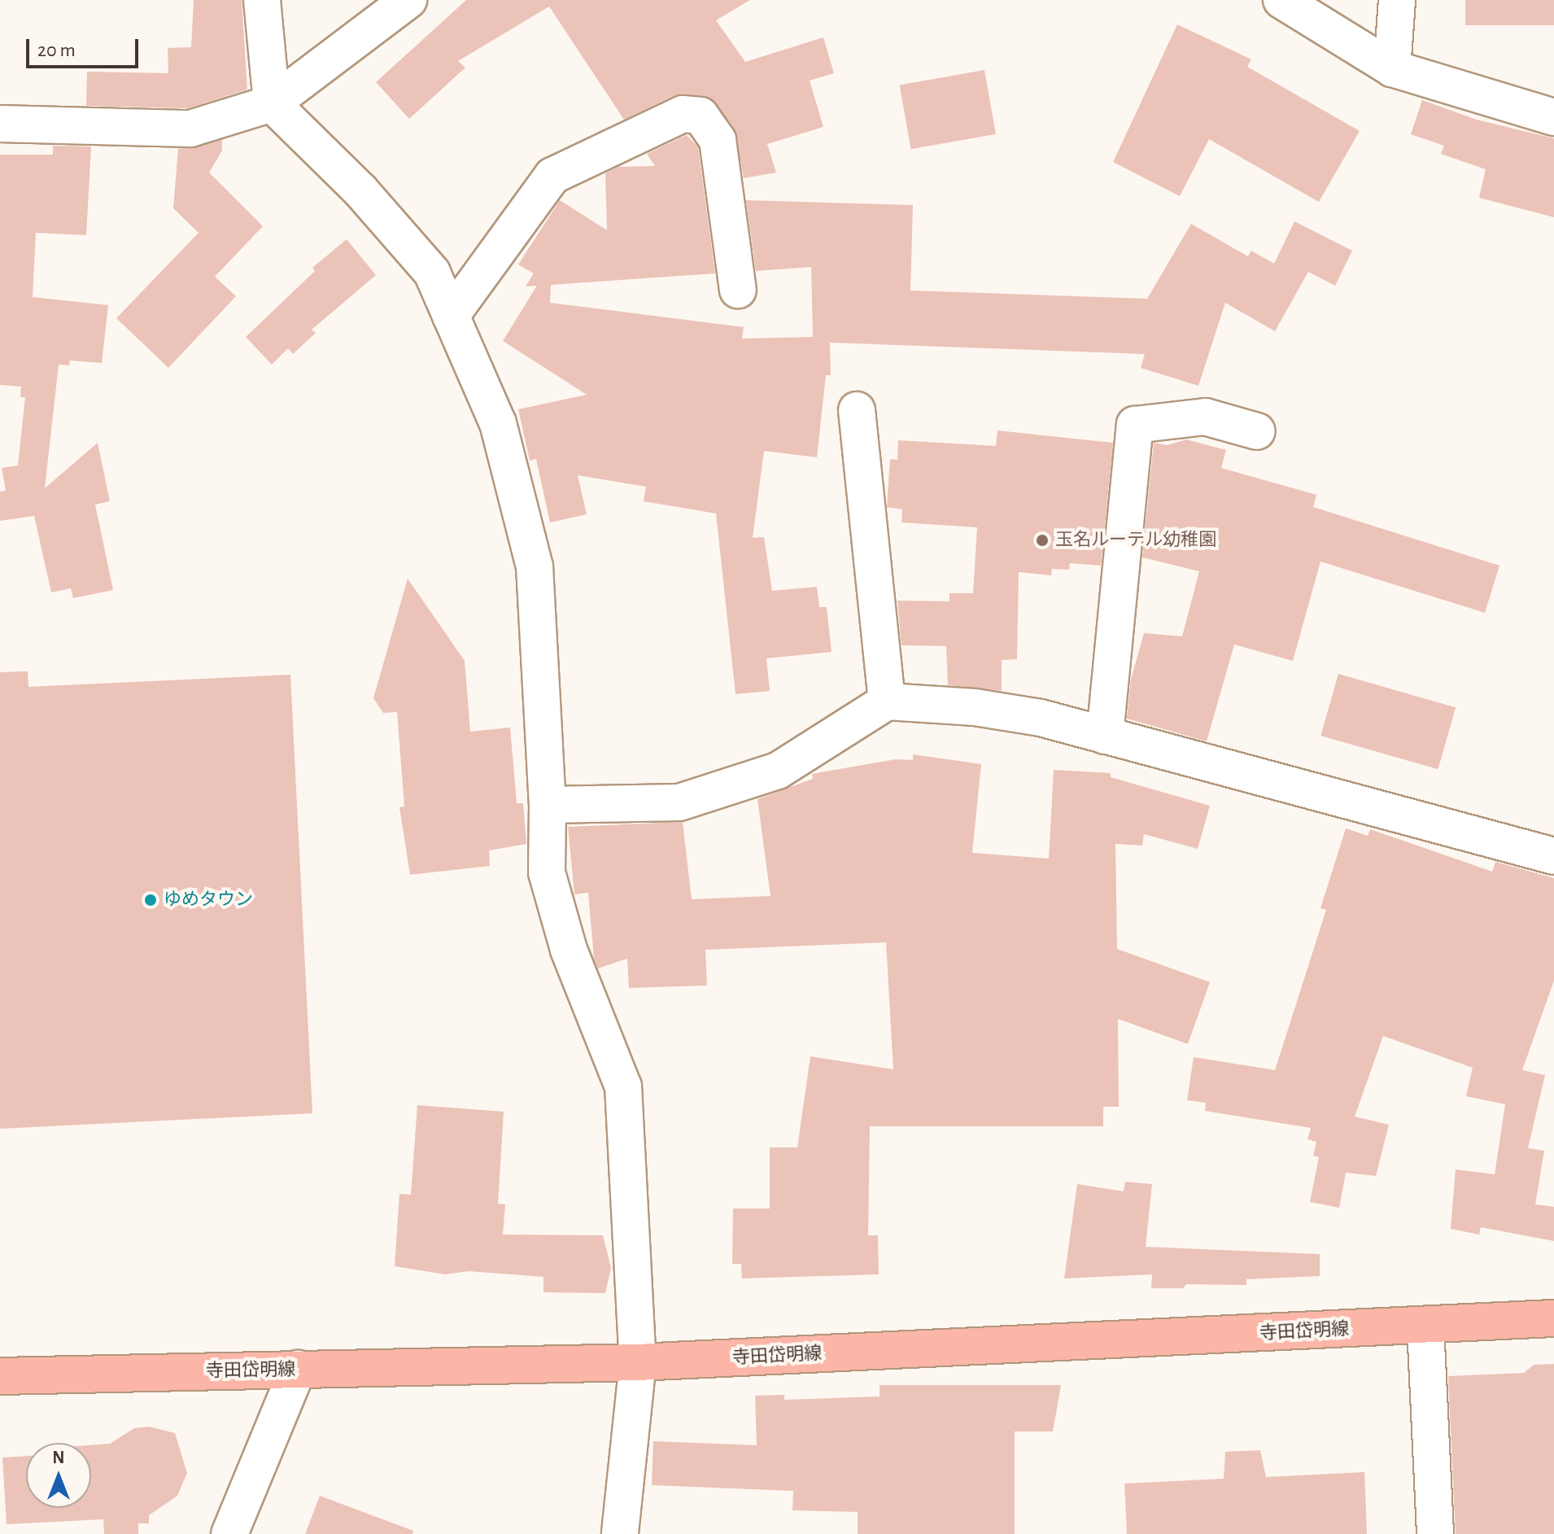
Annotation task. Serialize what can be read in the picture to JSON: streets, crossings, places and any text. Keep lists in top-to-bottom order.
{
  "streets": {
    "main road": ["寺田岱明線"]
  },
  "places": ["玉名ルーテル幼稚園", "ゆめタウン"],
  "scale_bar": "20 m",
  "north": "top"
}
